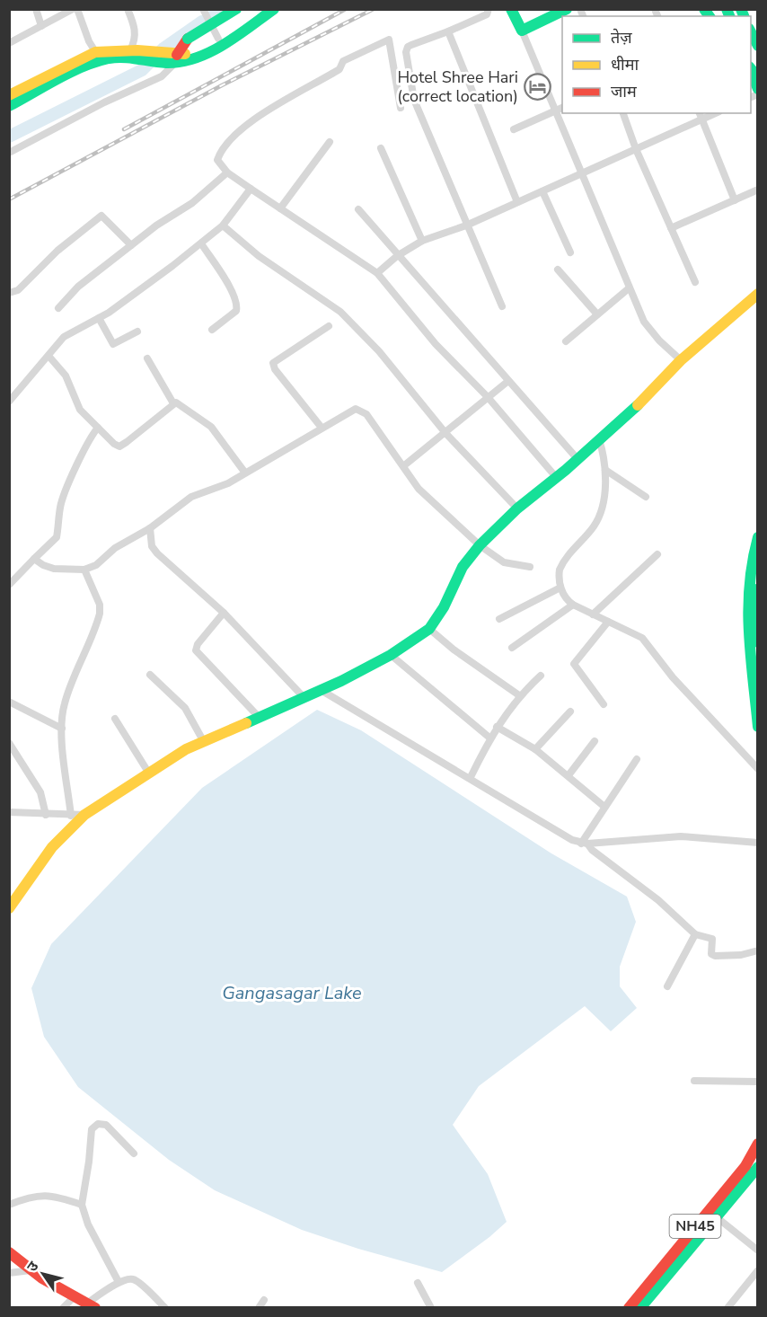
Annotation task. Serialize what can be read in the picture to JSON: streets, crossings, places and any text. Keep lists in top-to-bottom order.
{
  "streets": {
    "main road": ["NH45"]
  },
  "water": ["Gangasagar Lake"],
  "places": {
    "hotel": ["Hotel Shree Hari (correct location)"]
  },
  "legend": ["तेज़", "धीमा", "जाम"],
  "north": "top left"
}
